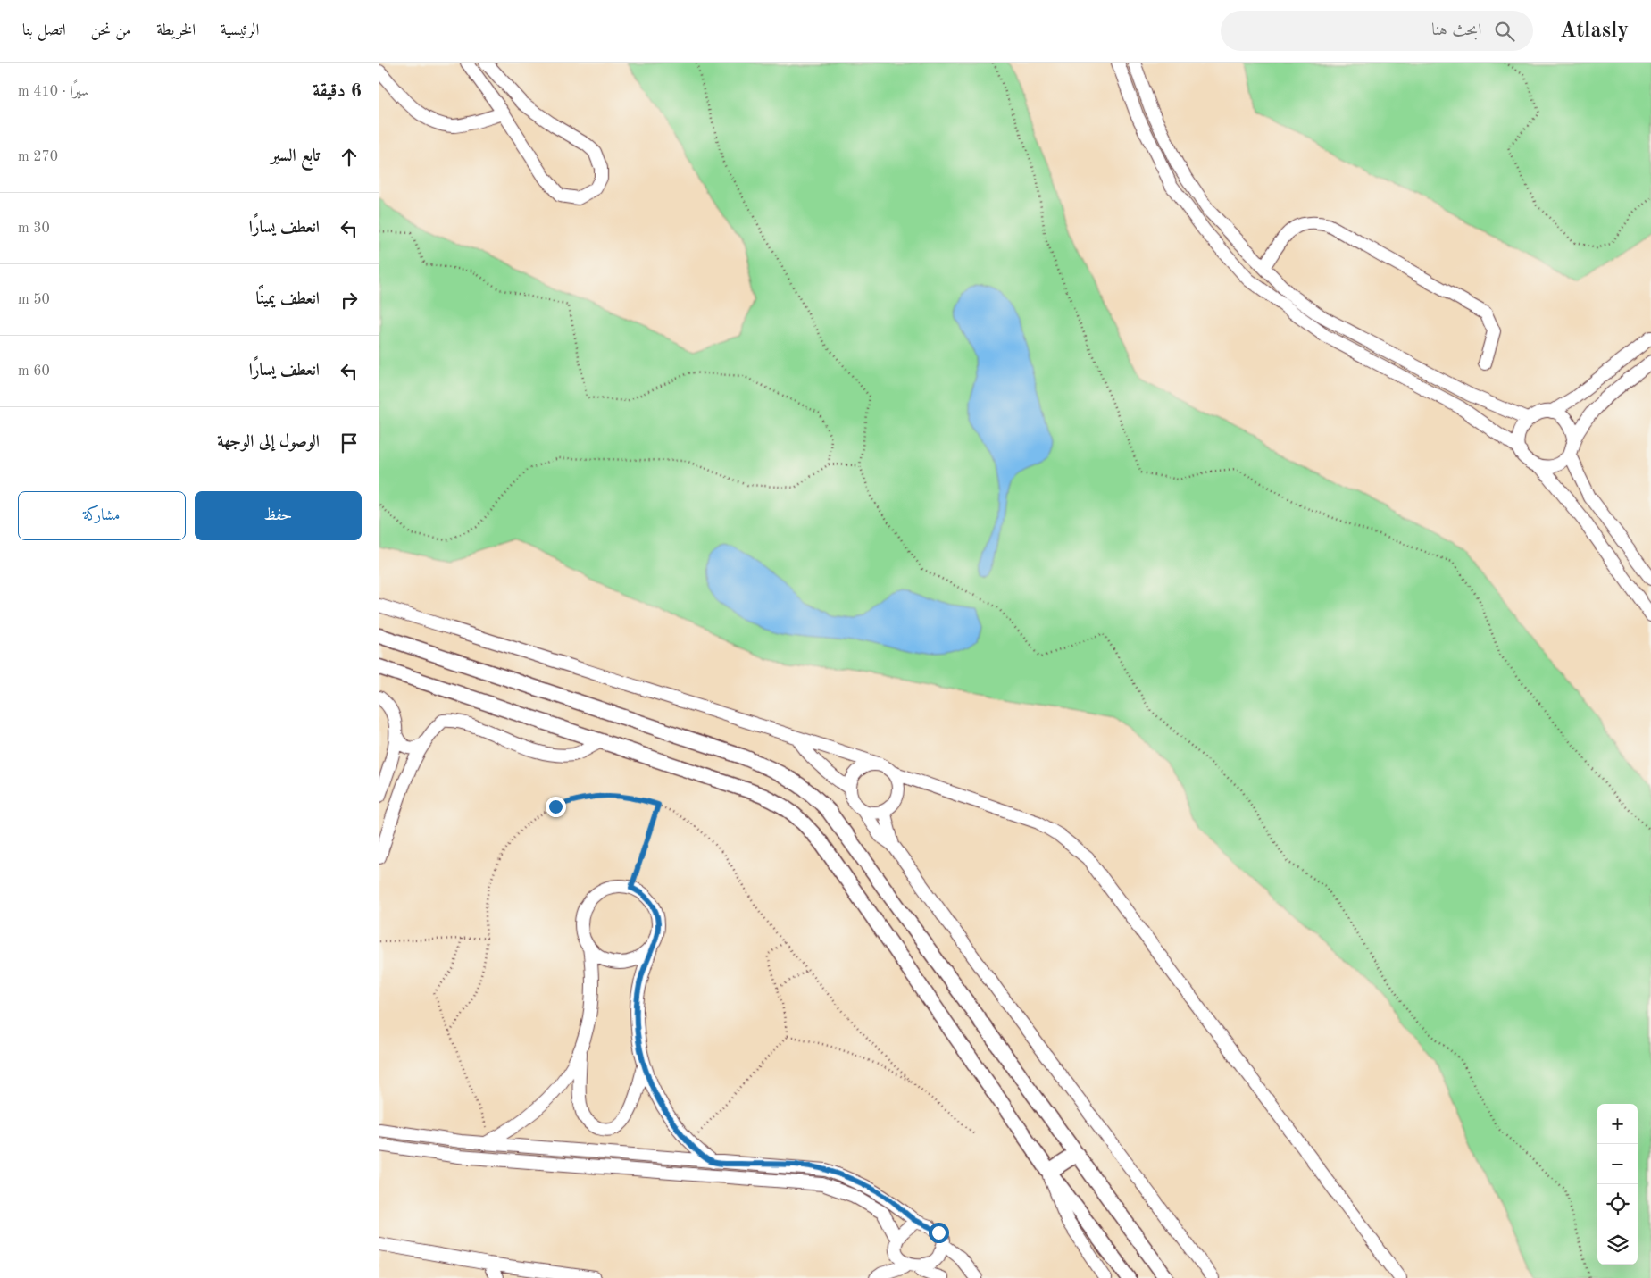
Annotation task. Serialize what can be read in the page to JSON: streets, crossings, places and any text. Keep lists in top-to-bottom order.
{
  "page": {
    "header": "Atlasly",
    "search": "ابحث هنا",
    "nav": [
      "الرئيسية",
      "الخريطة",
      "من نحن",
      "اتصل بنا"
    ],
    "heading": ["6 دقيقة", "سيرًا · 410 m"],
    "list": [
      ["تابع السير", "270 m"],
      ["انعطف يسارًا", "30 m"],
      ["انعطف يمينًا", "50 m"],
      ["انعطف يسارًا", "60 m"],
      "الوصول إلى الوجهة"
    ],
    "buttons": ["حفظ", "مشاركة"],
    "map_buttons": ["+", "−"]
  }
}
